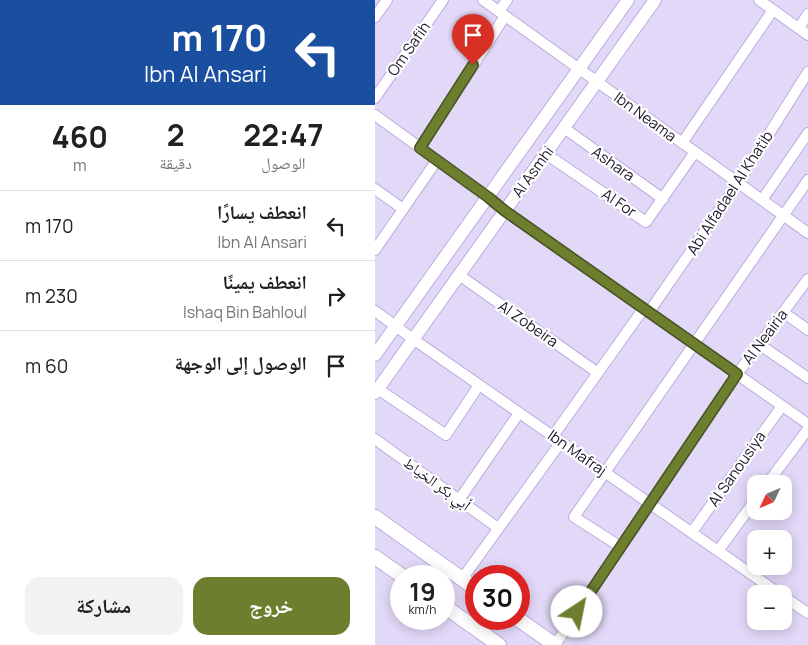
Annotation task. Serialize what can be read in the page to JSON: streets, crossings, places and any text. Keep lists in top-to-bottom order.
{
  "streets": {
    "street": [
      "Om Safih",
      "Ibn Neama",
      "Ashara",
      "Al Asmhi",
      "Abi Alfadael Al Khatib",
      "Al For",
      "Al Zobeira",
      "Al Neairia",
      "Ibn Mafraj",
      "Al Sanousiya",
      "أبي بكر الخياط"
    ]
  },
  "crossings": [
    ["Ibn Neama", "Al Asmhi"],
    ["Ibn Neama", "Abi Alfadael Al Khatib"],
    ["Ibn Neama", "Al For"],
    ["Ashara", "Al Asmhi"],
    ["Ashara", "Al For"],
    ["Al Asmhi", "Al For"],
    ["Al Asmhi", "Al Zobeira"],
    ["Al Asmhi", "Ibn Mafraj"],
    ["Abi Alfadael Al Khatib", "Al Zobeira"],
    ["Abi Alfadael Al Khatib", "Ibn Mafraj"],
    ["Abi Alfadael Al Khatib", "أبي بكر الخياط"],
    ["Al Neairia", "Ibn Mafraj"],
    ["Ibn Mafraj", "Al Sanousiya"]
  ],
  "north": "bottom left",
  "page": {
    "turn": ["170 m", "Ibn Al Ansari"],
    "eta": [
      "22:47",
      "الوصول",
      "2",
      "دقيقة",
      "460",
      "m"
    ],
    "list": [
      {
        "name": "انعطف يسارًا",
        "note": "Ibn Al Ansari",
        "value": "170 m"
      },
      {
        "name": "انعطف يمينًا",
        "note": "Ishaq Bin Bahloul",
        "value": "230 m"
      },
      {
        "name": "الوصول إلى الوجهة",
        "value": "60 m"
      }
    ],
    "map_buttons": ["+", "−"],
    "speed": "19 km/h",
    "limit": "30",
    "buttons": ["خروج", "مشاركة"]
  }
}
